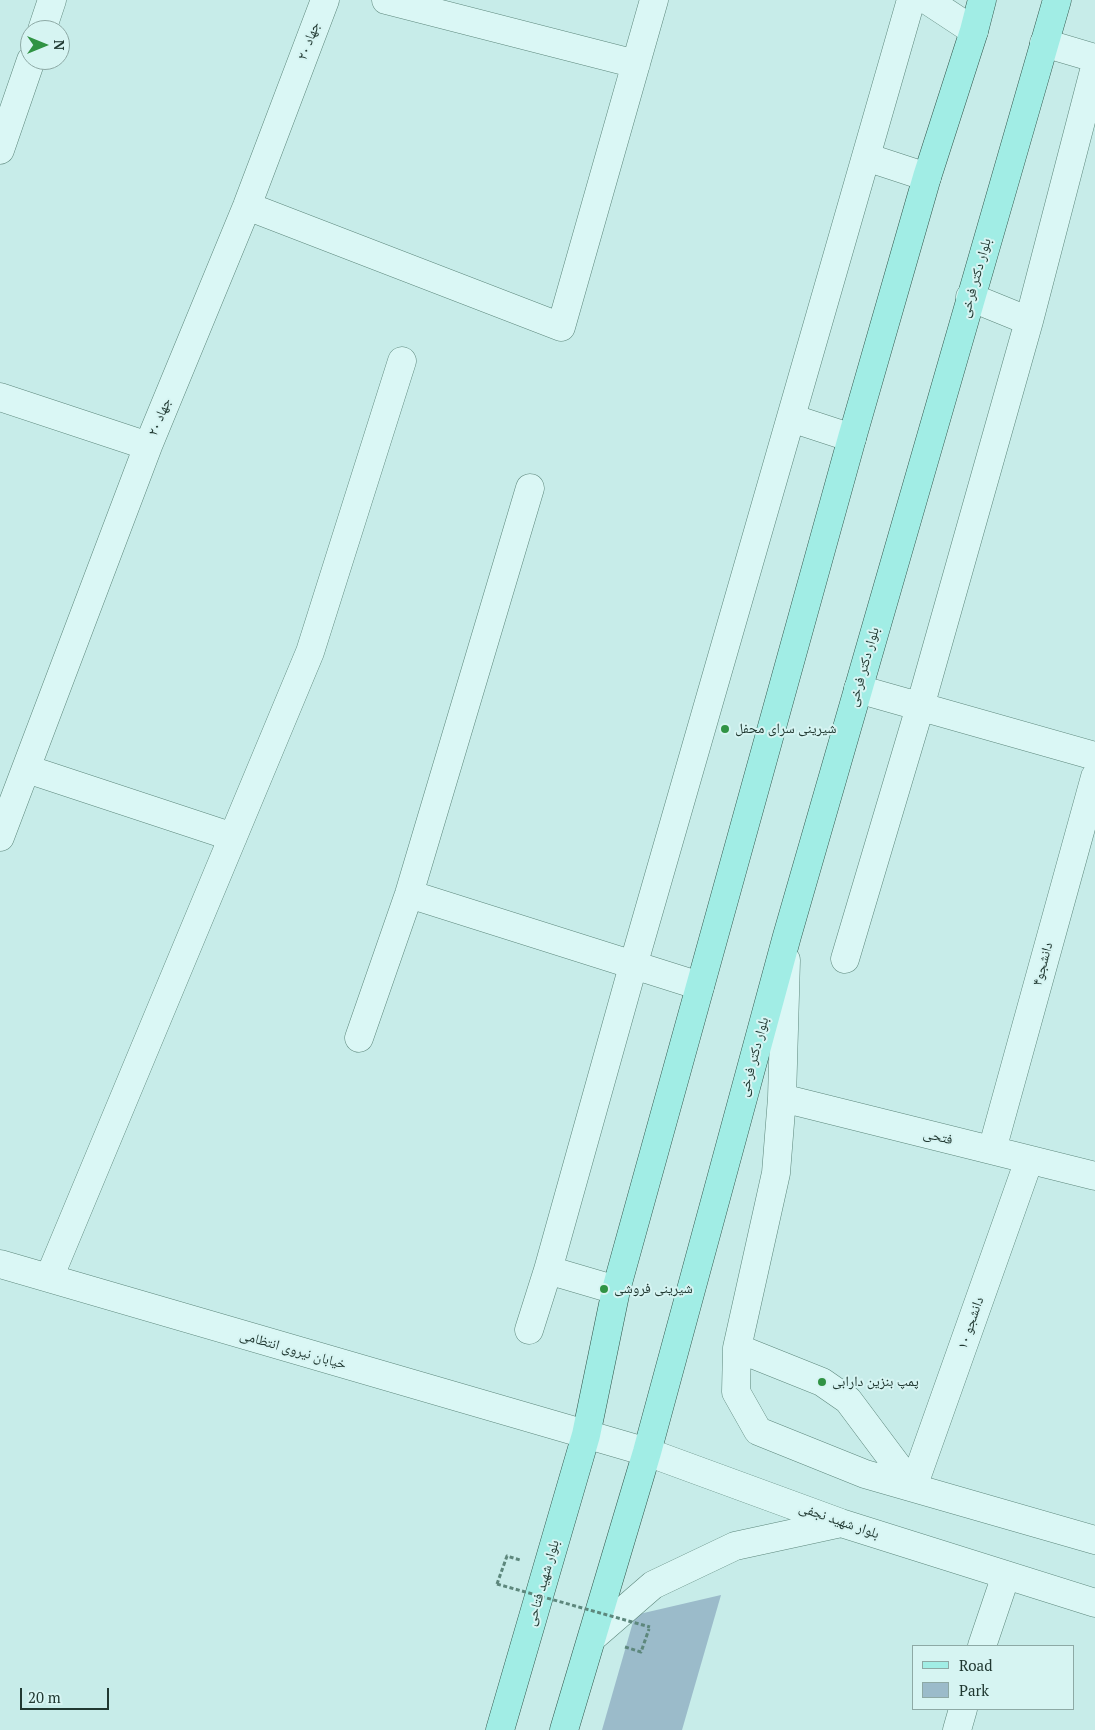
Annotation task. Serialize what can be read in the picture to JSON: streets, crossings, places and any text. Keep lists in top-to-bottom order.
{
  "streets": {
    "main road": ["بلوار دکتر فرخی", "بلوار شهید فتاحی"],
    "street": [
      "جهاد ۲۰",
      "دانشجو۴",
      "فتحی",
      "دانشجو ۱۰",
      "خیابان نیروی انتظامی",
      "بلوار شهید نجفی"
    ]
  },
  "crossings": [
    ["بلوار دکتر فرخی", "بلوار شهید نجفی"],
    ["دانشجو۴", "فتحی"],
    ["فتحی", "دانشجو ۱۰"],
    ["خیابان نیروی انتظامی", "بلوار شهید نجفی"],
    ["خیابان نیروی انتظامی", "بلوار شهید فتاحی"],
    ["بلوار شهید نجفی", "بلوار شهید فتاحی"]
  ],
  "places": ["شیرینی سرای محفل", "شیرینی فروشی", "پمپ بنزین دارابى"],
  "legend": ["Road", "Park"],
  "scale_bar": "20 m",
  "north": "right"
}
